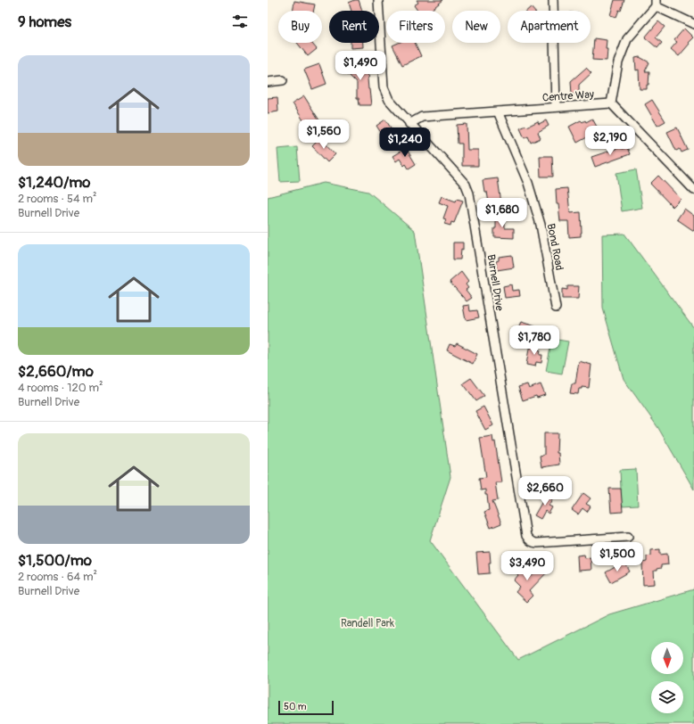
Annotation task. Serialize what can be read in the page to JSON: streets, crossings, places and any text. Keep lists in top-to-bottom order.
{
  "streets": {
    "street": ["Centre Way", "Bond Road", "Burnell Drive"]
  },
  "crossings": [
    ["Centre Way", "Bond Road"],
    ["Centre Way", "Burnell Drive"]
  ],
  "parks": ["Randell Park"],
  "scale_bar": "50 m",
  "north": "bottom",
  "page": {
    "heading": "9 homes",
    "chip": [
      "Buy",
      "Rent",
      "Filters",
      "New",
      "Apartment"
    ],
    "list": [
      {
        "name": "$1,240/mo",
        "note": "2 rooms · 54 m² · Burnell Drive"
      },
      {
        "name": "$2,660/mo",
        "note": "4 rooms · 120 m² · Burnell Drive"
      },
      {
        "name": "$1,500/mo",
        "note": "2 rooms · 64 m² · Burnell Drive"
      }
    ],
    "price": [
      "$1,490",
      "$1,560",
      "$2,190",
      "$1,240",
      "$1,680",
      "$1,780",
      "$2,660",
      "$1,500",
      "$3,490"
    ],
    "scale": "50 m"
  }
}
